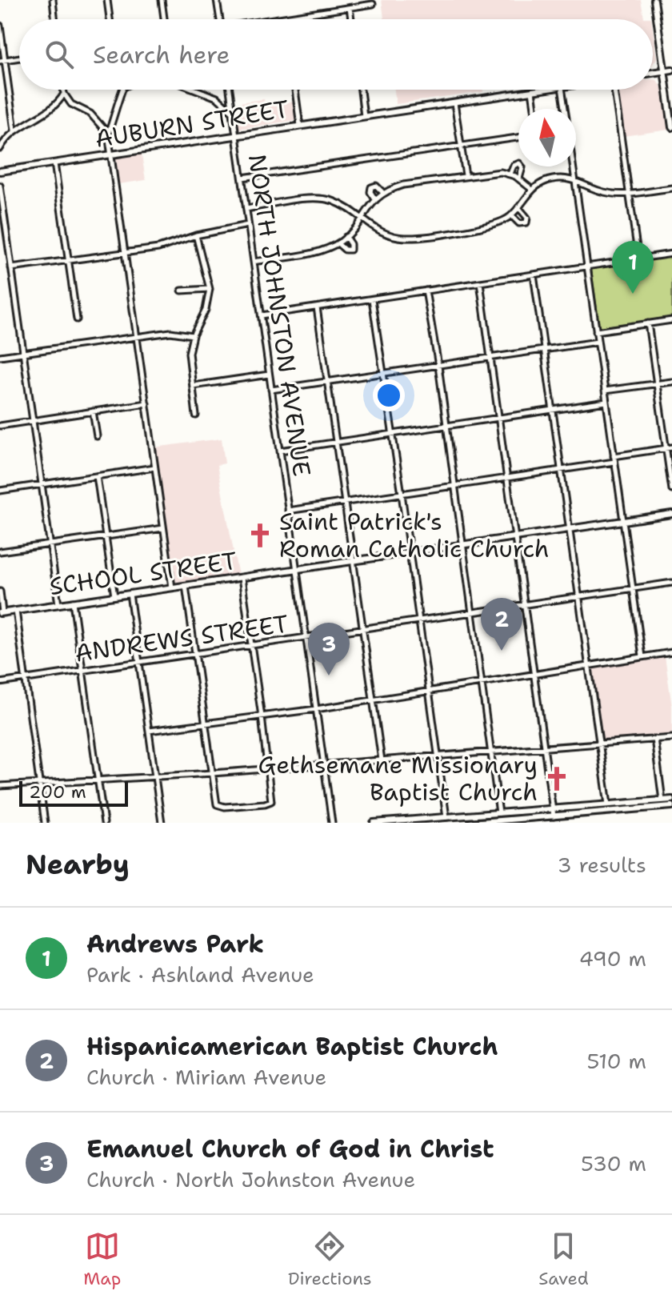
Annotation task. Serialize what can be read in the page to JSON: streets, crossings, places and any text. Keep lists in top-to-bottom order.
{
  "streets": {
    "main road": ["AUBURN STREET", "SCHOOL STREET"],
    "street": ["NORTH JOHNSTON AVENUE", "ANDREWS STREET"]
  },
  "crossings": [
    ["AUBURN STREET", "NORTH JOHNSTON AVENUE"],
    ["NORTH JOHNSTON AVENUE", "SCHOOL STREET"],
    ["NORTH JOHNSTON AVENUE", "ANDREWS STREET"]
  ],
  "places": {
    "church": ["Saint Patrick's Roman Catholic Church", "Gethsemane Missionary Baptist Church"]
  },
  "scale_bar": "200 m",
  "north": "top",
  "page": {
    "search": "Search here",
    "pins": ["1", "2", "3"],
    "scale": "200 m",
    "heading": ["Nearby", "3 results"],
    "list": [
      {
        "mark": "1",
        "name": "Andrews Park",
        "note": "Park · Ashland Avenue",
        "value": "490 m"
      },
      {
        "mark": "2",
        "name": "Hispanicamerican Baptist Church",
        "note": "Church · Miriam Avenue",
        "value": "510 m"
      },
      {
        "mark": "3",
        "name": "Emanuel Church of God in Christ",
        "note": "Church · North Johnston Avenue",
        "value": "530 m"
      }
    ],
    "nav": ["Map", "Directions", "Saved"]
  }
}
